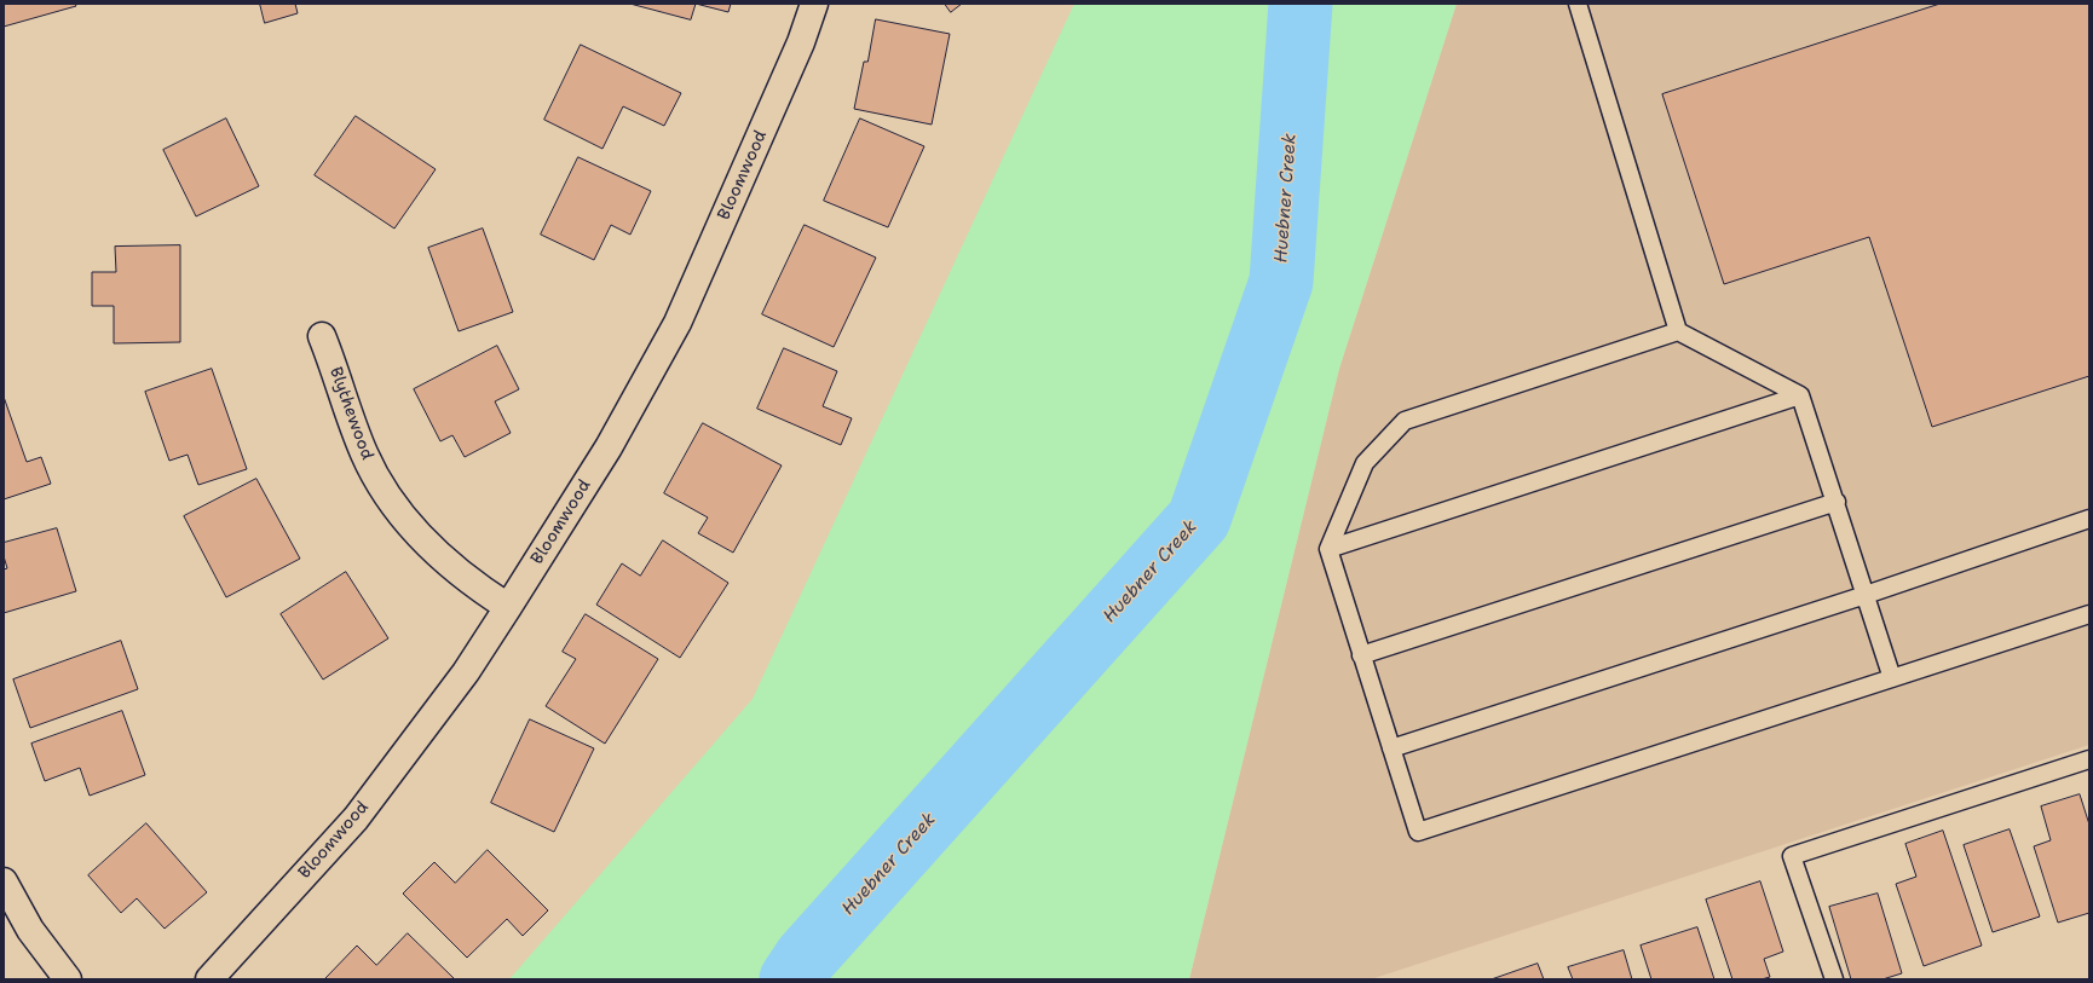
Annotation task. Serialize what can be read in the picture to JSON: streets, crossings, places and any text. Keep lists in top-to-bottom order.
{
  "streets": {
    "street": ["Bloomwood", "Blythewood"]
  },
  "crossings": [
    ["Bloomwood", "Blythewood"]
  ],
  "water": ["Huebner Creek"]
}
